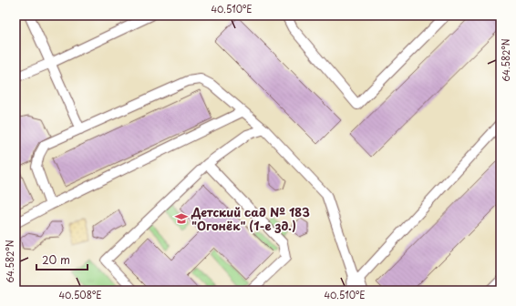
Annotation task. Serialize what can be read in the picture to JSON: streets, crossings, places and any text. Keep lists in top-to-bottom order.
{
  "places": {
    "school or university": ["Детский сад № 183 \"Огонёк\" (1-е зд.)"]
  },
  "scale_bar": "20 m",
  "coordinates": ["40.510°E", "64.582°N", "40.508°E"]
}
